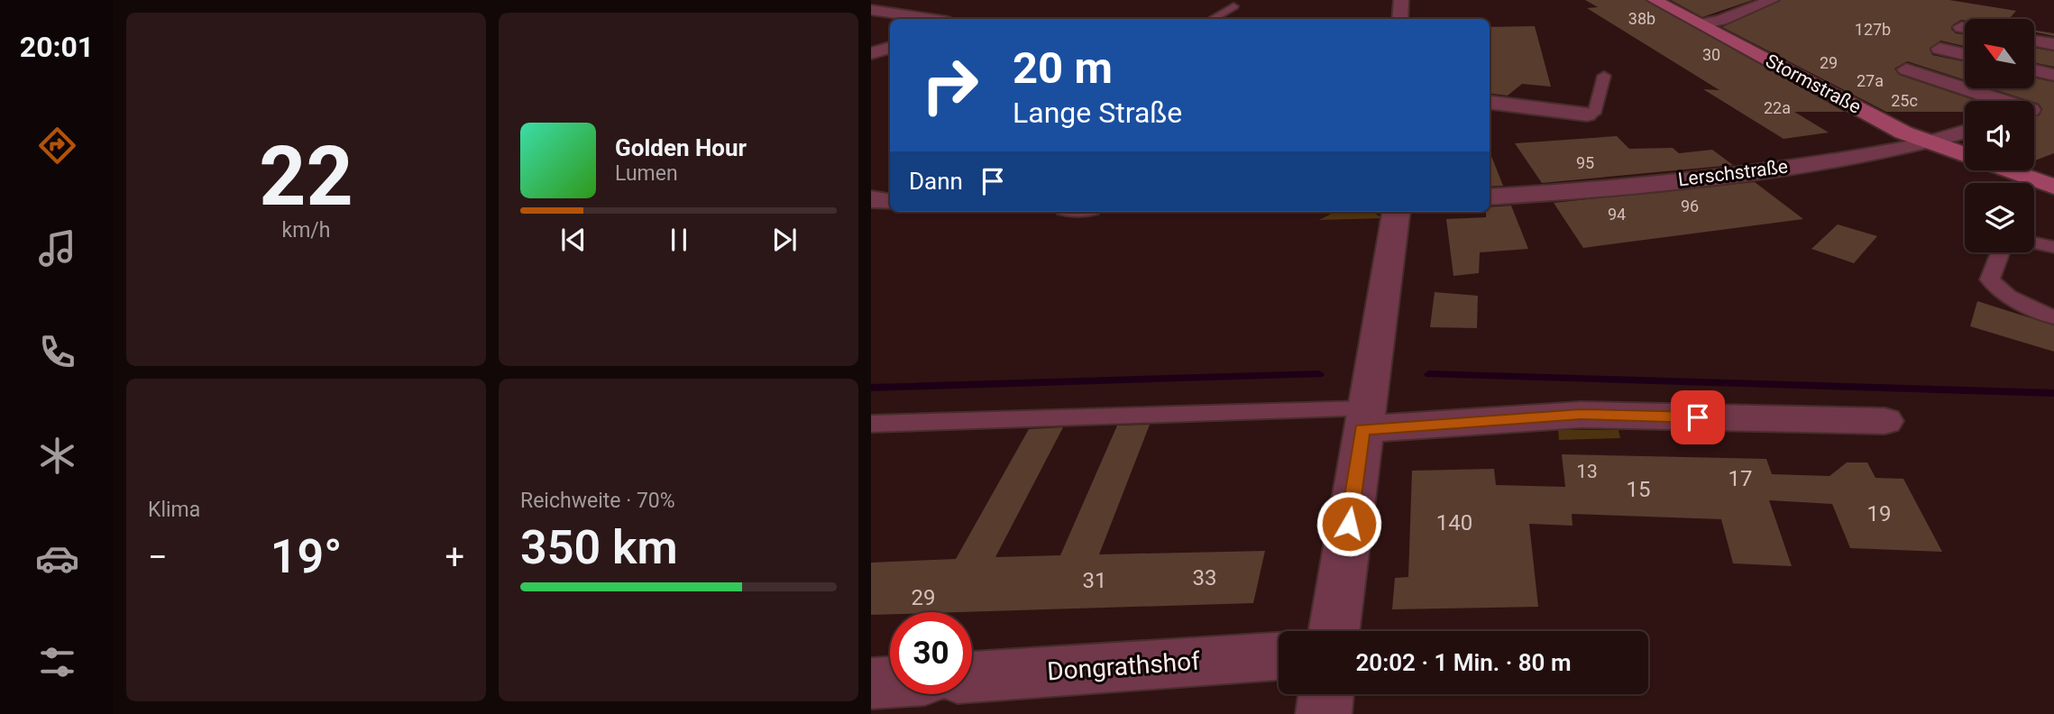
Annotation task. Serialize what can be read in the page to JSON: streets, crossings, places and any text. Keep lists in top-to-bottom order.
{
  "streets": {
    "street": ["Stormstraße", "Lerschstraße", "Dongrathshof"]
  },
  "crossings": [
    ["Stormstraße", "Lerschstraße"]
  ],
  "house_numbers": [
    "38b",
    "127b",
    "30",
    "29",
    "27a",
    "25c",
    "22a",
    "95",
    "96",
    "94",
    "13",
    "17",
    "15",
    "19",
    "140",
    "33",
    "31",
    "29"
  ],
  "north": "top left",
  "page": {
    "tabs": "20:01",
    "tile": [
      ["22", "km/h"],
      "Klima",
      ["Reichweite · 70%", "350 km"]
    ],
    "turn": ["20 m", "Lange Straße"],
    "song": ["Golden Hour", "Lumen"],
    "then": "Dann",
    "heat": ["−", "19°", "+"],
    "limit": "30",
    "trip": "20:02 · 1 Min. · 80 m"
  }
}
